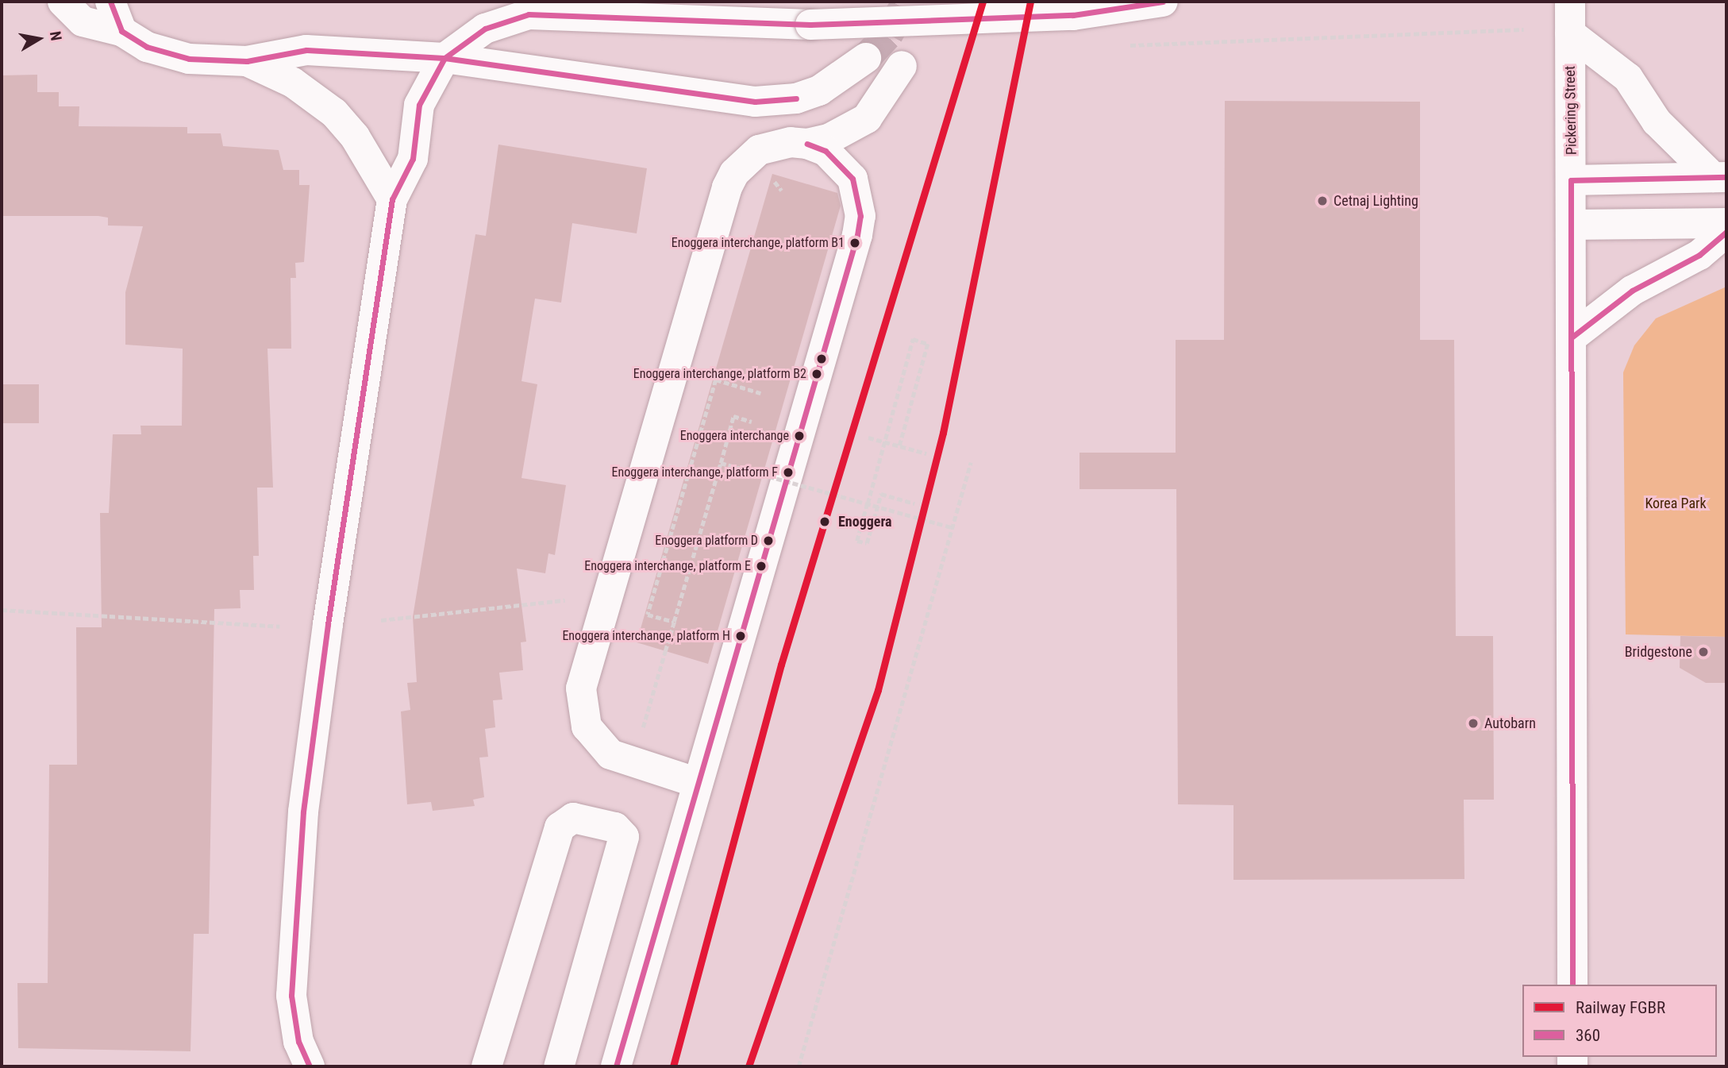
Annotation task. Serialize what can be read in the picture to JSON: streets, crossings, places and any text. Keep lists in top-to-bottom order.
{
  "streets": {
    "main road": ["Pickering Street"]
  },
  "parks": ["Korea Park"],
  "places": [
    "Cetnaj Lighting",
    "Enoggera interchange, platform B1",
    "Enoggera interchange, platform B2",
    "Enoggera interchange",
    "Enoggera interchange, platform F",
    "Enoggera",
    "Enoggera platform D",
    "Enoggera interchange, platform E",
    "Enoggera interchange, platform H",
    "Bridgestone",
    "Autobarn"
  ],
  "lines": ["rail line FGBR", "transit line 360"],
  "legend": ["Railway FGBR", "360"],
  "north": "right"
}
